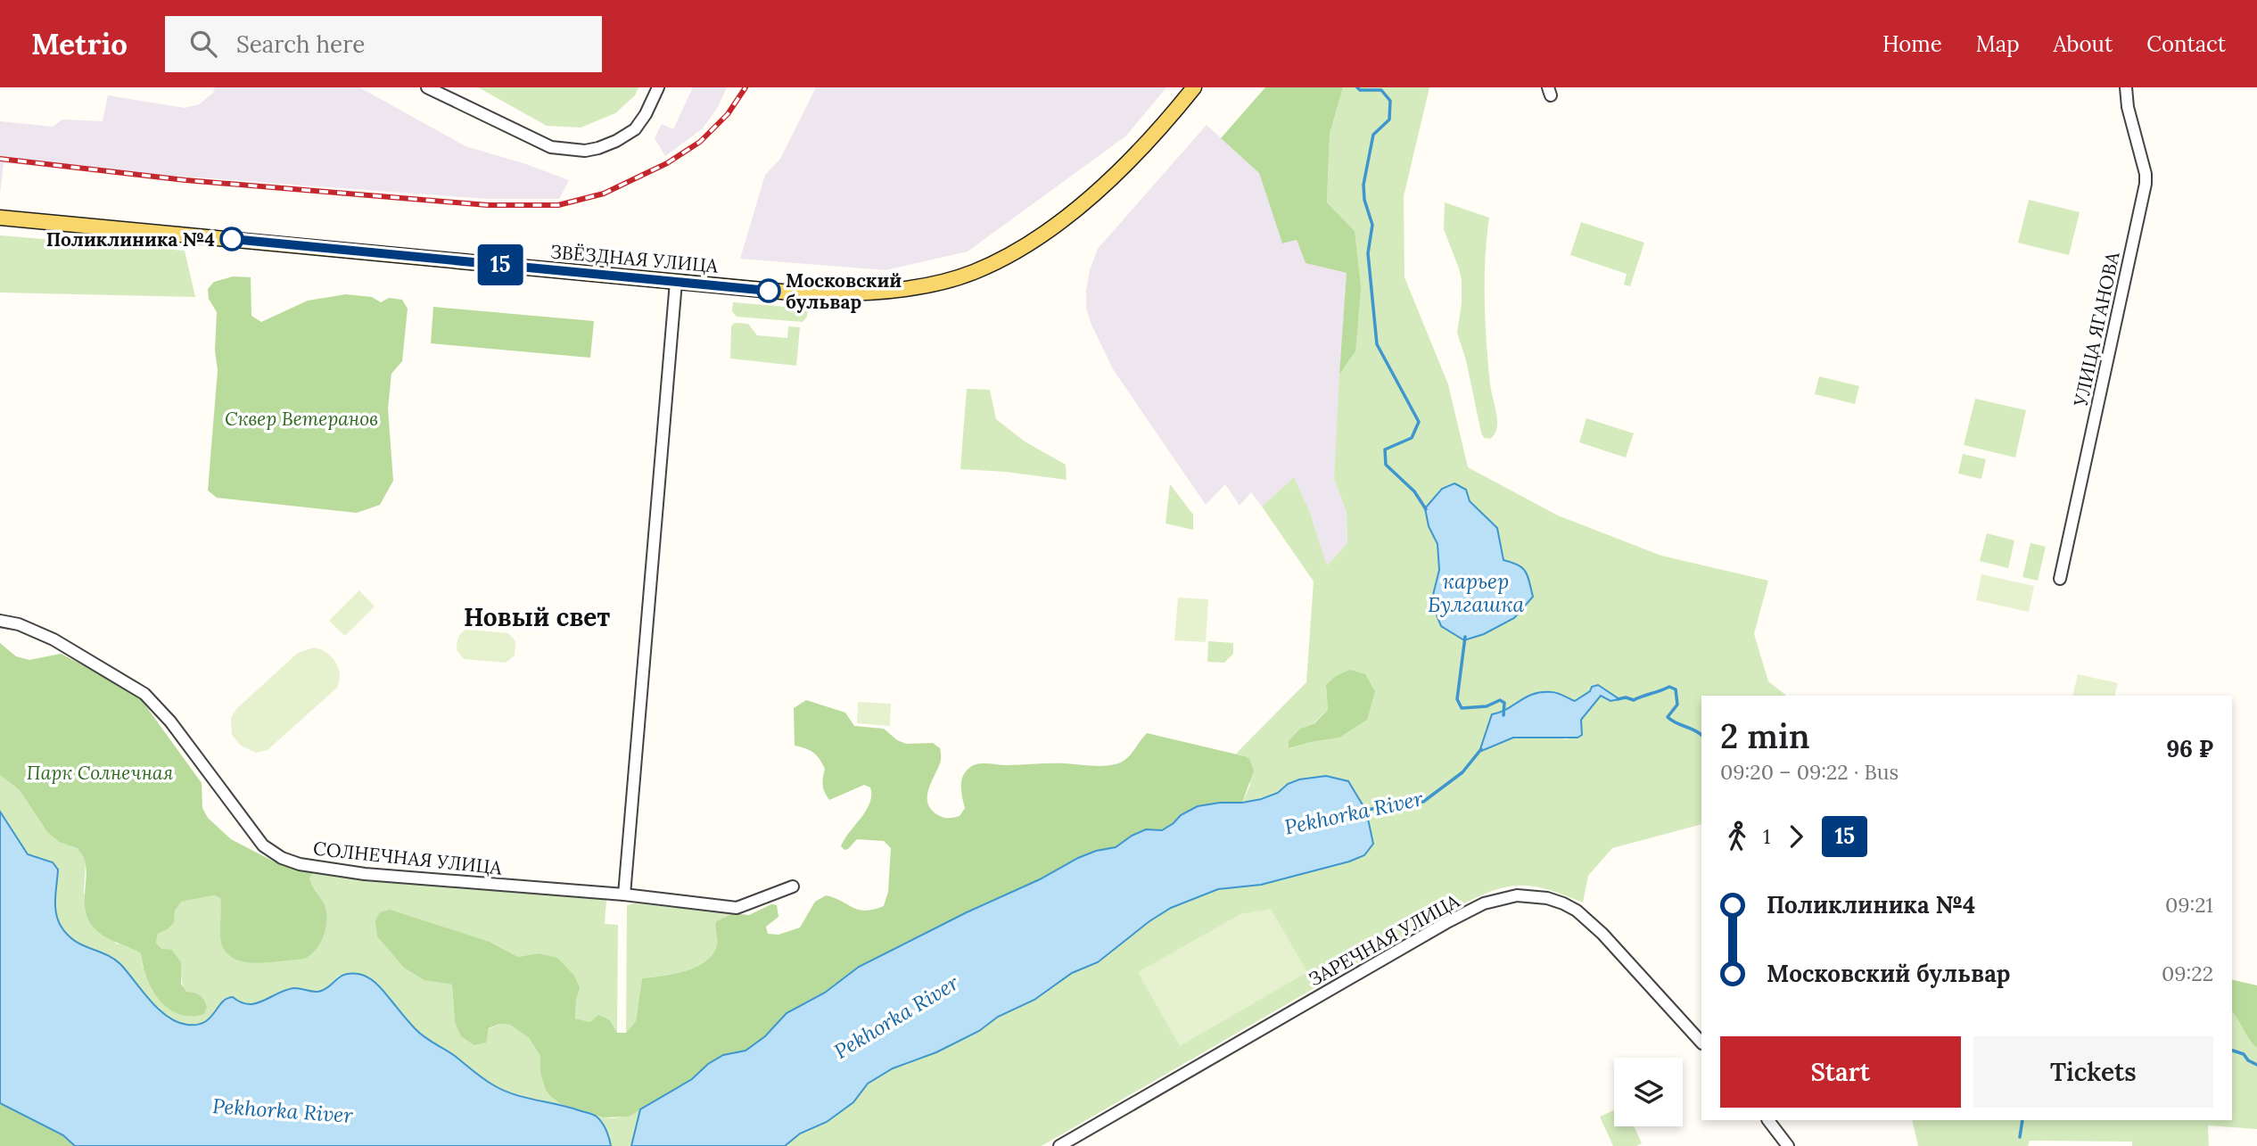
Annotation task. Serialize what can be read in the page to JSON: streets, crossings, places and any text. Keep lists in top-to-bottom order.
{
  "streets": {
    "main road": ["ЗВЁЗДНАЯ УЛИЦА"],
    "street": ["УЛИЦА ЯГАНОВА", "СОЛНЕЧНАЯ УЛИЦА", "ЗАРЕЧНАЯ УЛИЦА"]
  },
  "districts": ["Новый свет"],
  "water": ["карьер Булгашка", "Pekhorka River"],
  "parks": ["Сквер Ветеранов", "Парк Солнечная"],
  "places": ["Поликлиника №4", "Московский бульвар"],
  "lines": ["bus line 15"],
  "page": {
    "header": "Metrio",
    "search": "Search here",
    "nav": [
      "Home",
      "Map",
      "About",
      "Contact"
    ],
    "on_map": "15",
    "heading": ["2 min", "09:20 – 09:22 · Bus", "96 ₽"],
    "legs": ["1", "15"],
    "list": [
      {
        "name": "Поликлиника №4",
        "value": "09:21"
      },
      {
        "name": "Московский бульвар",
        "value": "09:22"
      }
    ],
    "buttons": ["Start", "Tickets"]
  }
}
